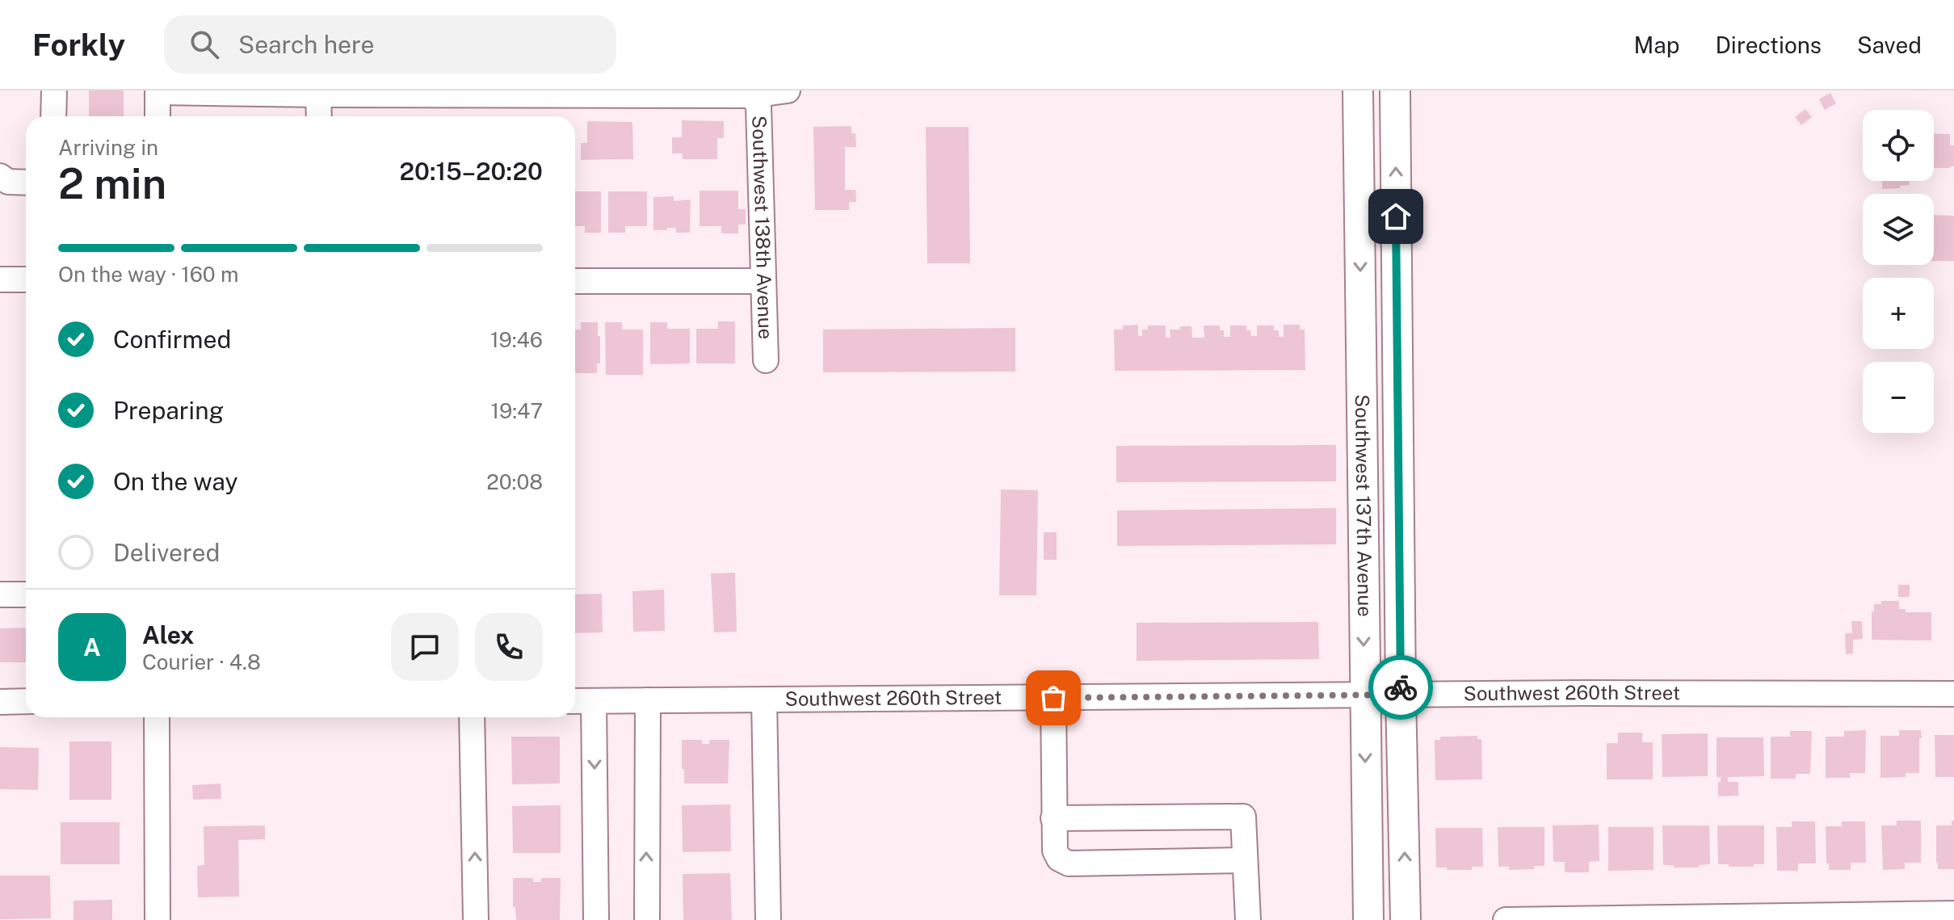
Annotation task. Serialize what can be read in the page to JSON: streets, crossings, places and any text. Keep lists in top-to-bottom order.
{
  "streets": {
    "main road": ["Southwest 137th Avenue"],
    "street": ["Southwest 138th Avenue", "Southwest 260th Street"]
  },
  "crossings": [
    ["Southwest 137th Avenue", "Southwest 260th Street"]
  ],
  "page": {
    "header": "Forkly",
    "search": "Search here",
    "nav": ["Map", "Directions", "Saved"],
    "map_buttons": ["+", "−"],
    "heading": ["2 min", "Arriving in", "20:15–20:20"],
    "panel": ["Alex", "Courier · 4.8"],
    "bar": "On the way · 160 m",
    "list": [
      ["Confirmed", "19:46"],
      ["Preparing", "19:47"],
      ["On the way", "20:08"],
      "Delivered"
    ],
    "round": "A"
  }
}
